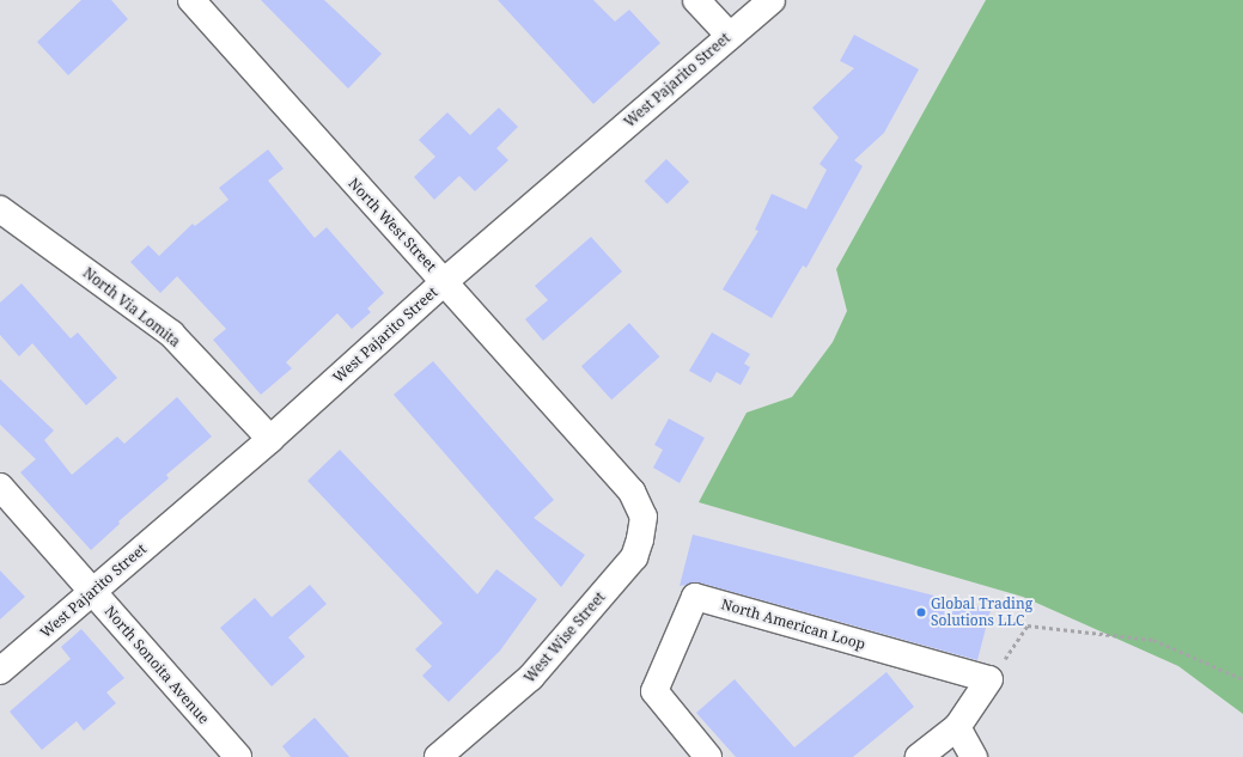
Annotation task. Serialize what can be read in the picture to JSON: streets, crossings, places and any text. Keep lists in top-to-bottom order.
{
  "streets": {
    "street": [
      "West Pajarito Street",
      "North West Street",
      "North Via Lomita",
      "North American Loop",
      "West Wise Street",
      "North Sonoita Avenue"
    ]
  },
  "crossings": [
    ["West Pajarito Street", "North West Street"],
    ["West Pajarito Street", "North Via Lomita"],
    ["West Pajarito Street", "North Sonoita Avenue"],
    ["North West Street", "West Wise Street"]
  ],
  "places": ["Global Trading Solutions LLC"]
}
